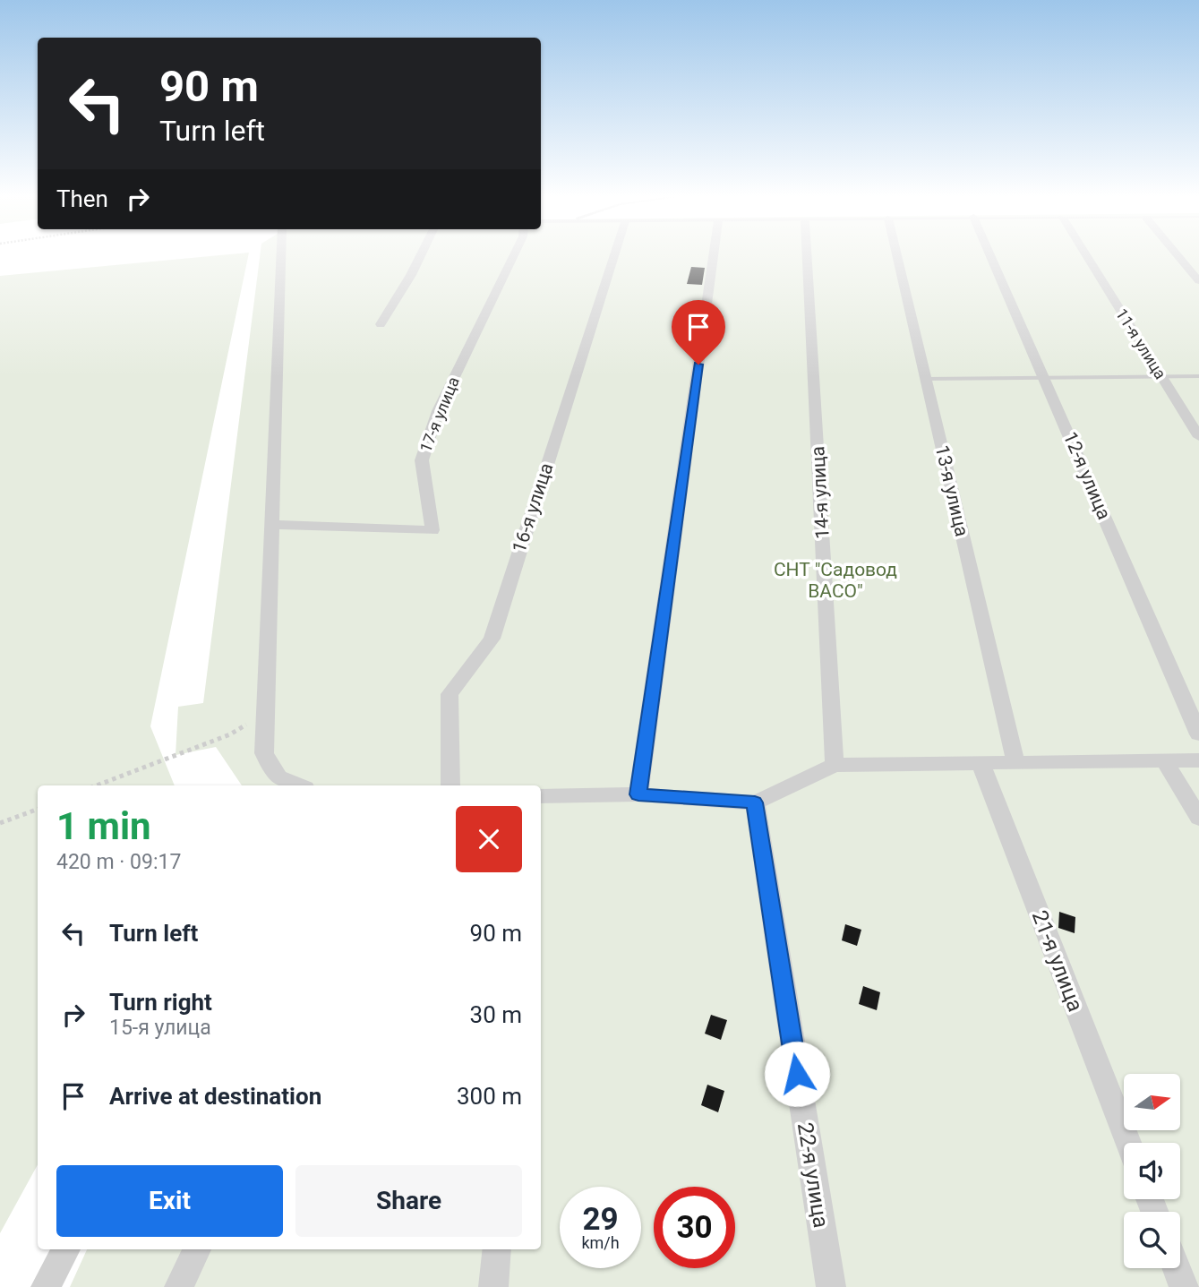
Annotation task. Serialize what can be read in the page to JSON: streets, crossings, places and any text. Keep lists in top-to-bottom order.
{
  "streets": {
    "street": [
      "11-я улица",
      "17-я улица",
      "12-я улица",
      "13-я улица",
      "14-я улица",
      "16-я улица",
      "21-я улица",
      "22-я улица"
    ]
  },
  "parks": ["СНТ \"Садовод ВАСО\""],
  "north": "right",
  "page": {
    "turn": ["90 m", "Turn left"],
    "then": "Then",
    "heading": ["1 min", "420 m · 09:17"],
    "list": [
      {
        "name": "Turn left",
        "value": "90 m"
      },
      {
        "name": "Turn right",
        "note": "15-я улица",
        "value": "30 m"
      },
      {
        "name": "Arrive at destination",
        "value": "300 m"
      }
    ],
    "buttons": ["Exit", "Share"],
    "speed": "29 km/h",
    "limit": "30"
  }
}
